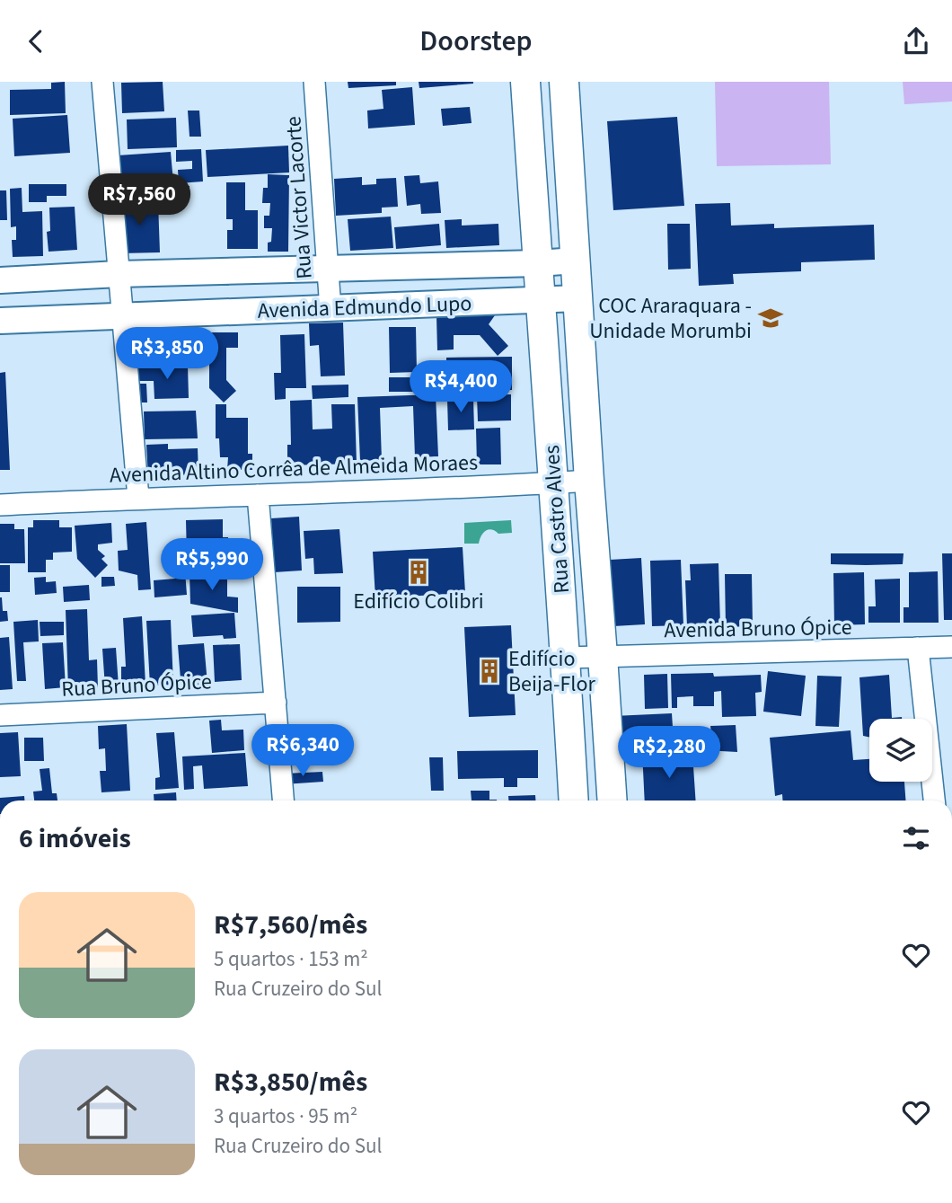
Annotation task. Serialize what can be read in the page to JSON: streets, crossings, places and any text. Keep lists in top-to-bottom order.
{
  "streets": {
    "main road": ["Rua Castro Alves"],
    "street": [
      "Rua Victor Lacorte",
      "Avenida Edmundo Lupo",
      "Avenida Altino Corrêa de Almeida Moraes",
      "Avenida Bruno Ópice",
      "Rua Bruno Ópice"
    ]
  },
  "crossings": [
    ["Rua Victor Lacorte", "Avenida Edmundo Lupo"],
    ["Avenida Edmundo Lupo", "Rua Castro Alves"],
    ["Avenida Altino Corrêa de Almeida Moraes", "Rua Castro Alves"],
    ["Rua Castro Alves", "Avenida Bruno Ópice"]
  ],
  "places": {
    "school or university": ["COC Araraquara - Unidade Morumbi"],
    "building": ["Edifício Colibri", "Edifício Beija-Flor"]
  },
  "page": {
    "header": "Doorstep",
    "price": [
      "R$7,560",
      "R$3,850",
      "R$4,400",
      "R$5,990",
      "R$6,340",
      "R$2,280"
    ],
    "heading": "6 imóveis",
    "list": [
      {
        "name": "R$7,560/mês",
        "note": "5 quartos · 153 m² · Rua Cruzeiro do Sul"
      },
      {
        "name": "R$3,850/mês",
        "note": "3 quartos · 95 m² · Rua Cruzeiro do Sul"
      }
    ]
  }
}
